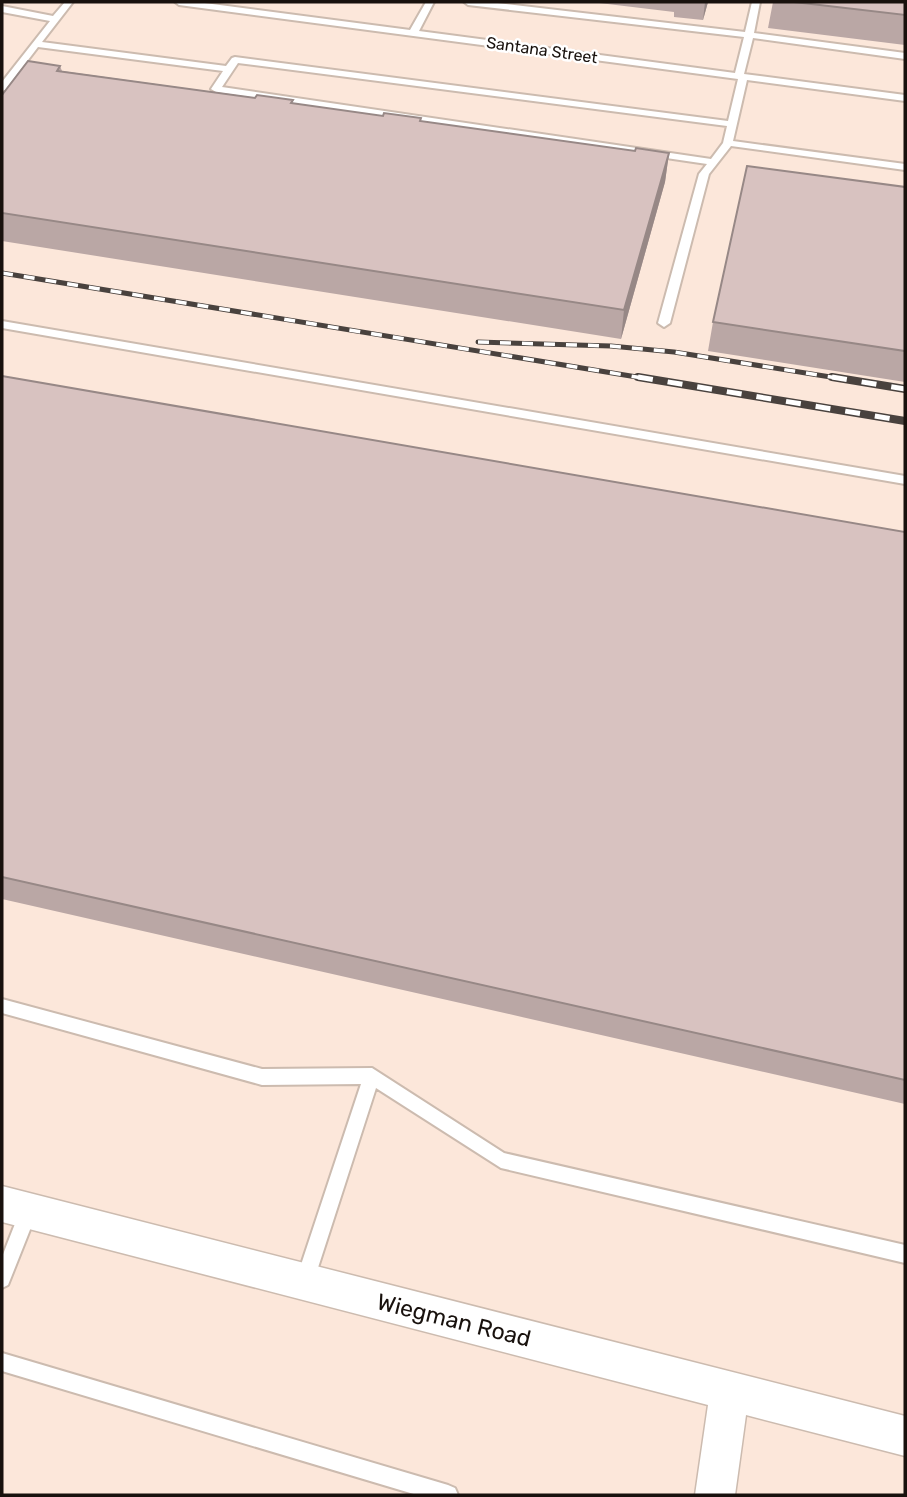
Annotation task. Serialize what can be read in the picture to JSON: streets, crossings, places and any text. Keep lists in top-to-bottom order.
{
  "streets": {
    "street": ["Wiegman Road"],
    "lane": ["Santana Street"]
  }
}
